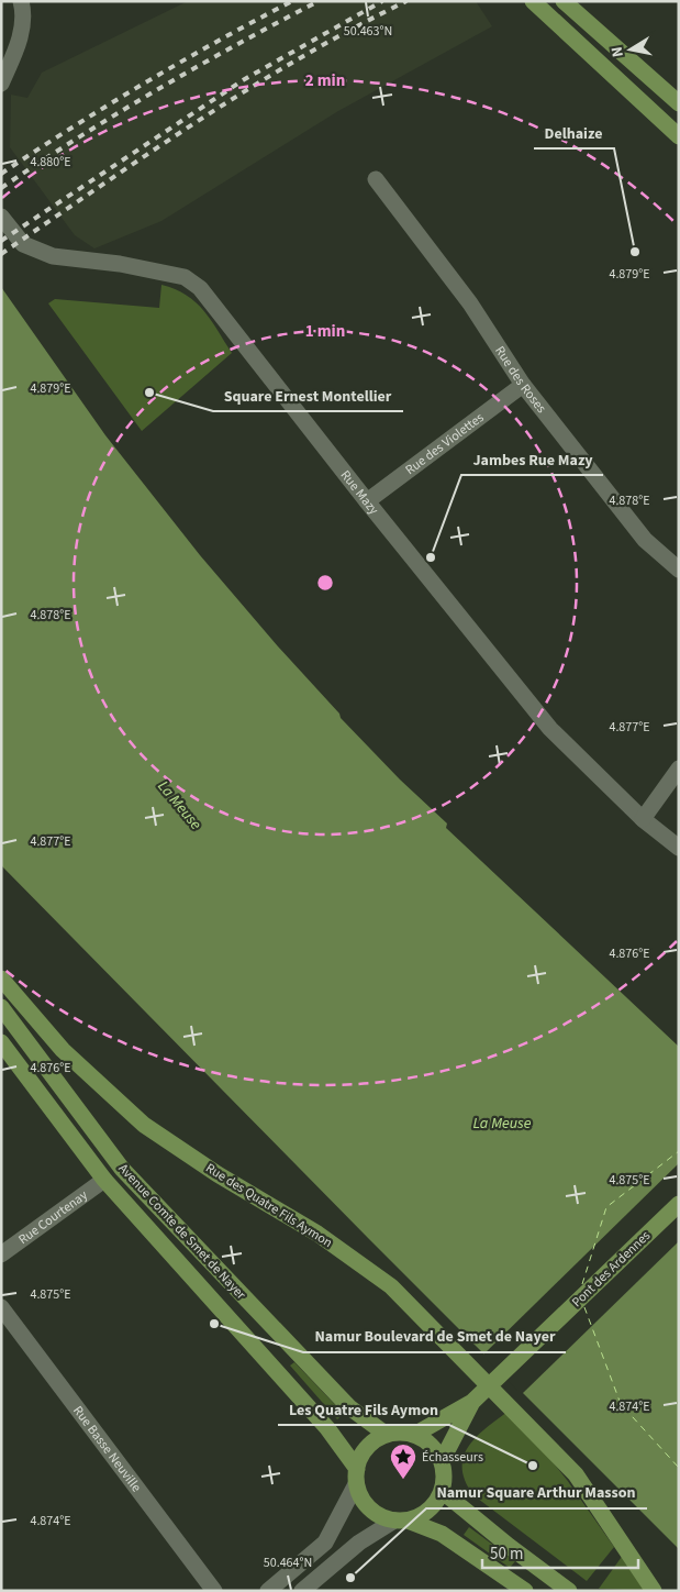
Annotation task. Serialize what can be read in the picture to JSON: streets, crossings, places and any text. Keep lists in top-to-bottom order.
{
  "streets": {
    "main road": ["Rue des Quatre Fils Aymon", "Avenue Comte de Smet de Nayer", "Pont des Ardennes"],
    "street": [
      "Rue des Roses",
      "Rue des Violettes",
      "Rue Mazy",
      "Rue Courtenay",
      "Rue Basse Neuville"
    ]
  },
  "crossings": [
    ["Rue des Roses", "Rue des Violettes"],
    ["Rue des Violettes", "Rue Mazy"],
    ["Rue Courtenay", "Avenue Comte de Smet de Nayer"]
  ],
  "water": ["La Meuse"],
  "places": {
    "other": [
      "Delhaize",
      "Square Ernest Montellier",
      "Jambes Rue Mazy",
      "Namur Boulevard de Smet de Nayer",
      "Les Quatre Fils Aymon",
      "Namur Square Arthur Masson"
    ],
    "place": ["Échasseurs"]
  },
  "scale_bar": "50 m",
  "north": "left",
  "coordinates": [
    "50.463°N",
    "4.880°E",
    "4.879°E",
    "4.878°E",
    "4.877°E",
    "4.876°E",
    "4.875°E",
    "4.874°E",
    "50.464°N"
  ],
  "rings": ["2 min", "1 min"]
}
